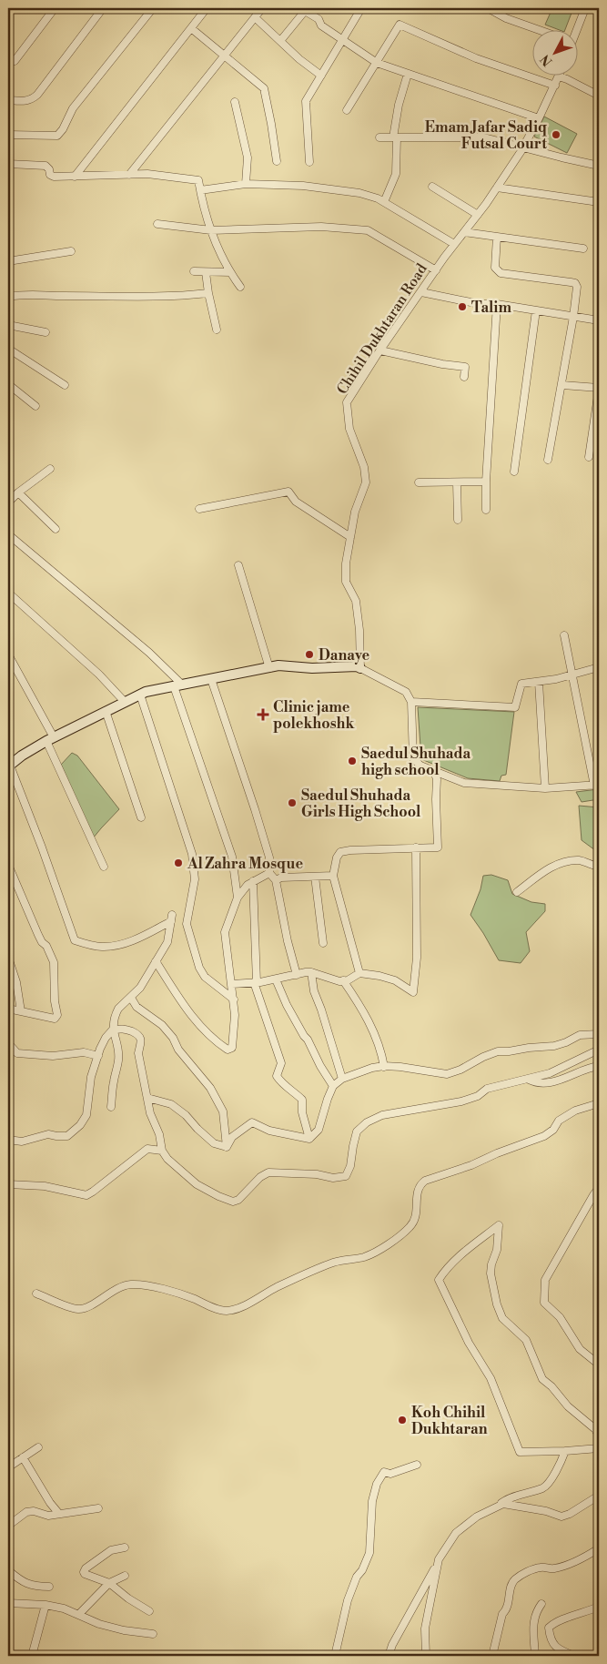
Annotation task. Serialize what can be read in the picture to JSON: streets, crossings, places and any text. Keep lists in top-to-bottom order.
{
  "streets": {
    "street": ["Chihil Dukhtaran Road"]
  },
  "places": {
    "other": [
      "Emam Jafar Sadiq Futsal Court",
      "Talim",
      "Danaye",
      "Saedul Shuhada high school",
      "Saedul Shuhada Girls High School",
      "Al Zahra Mosque",
      "Koh Chihil Dukhtaran"
    ],
    "health": ["Clinic jame polekhoshk"]
  },
  "north": "bottom left"
}
